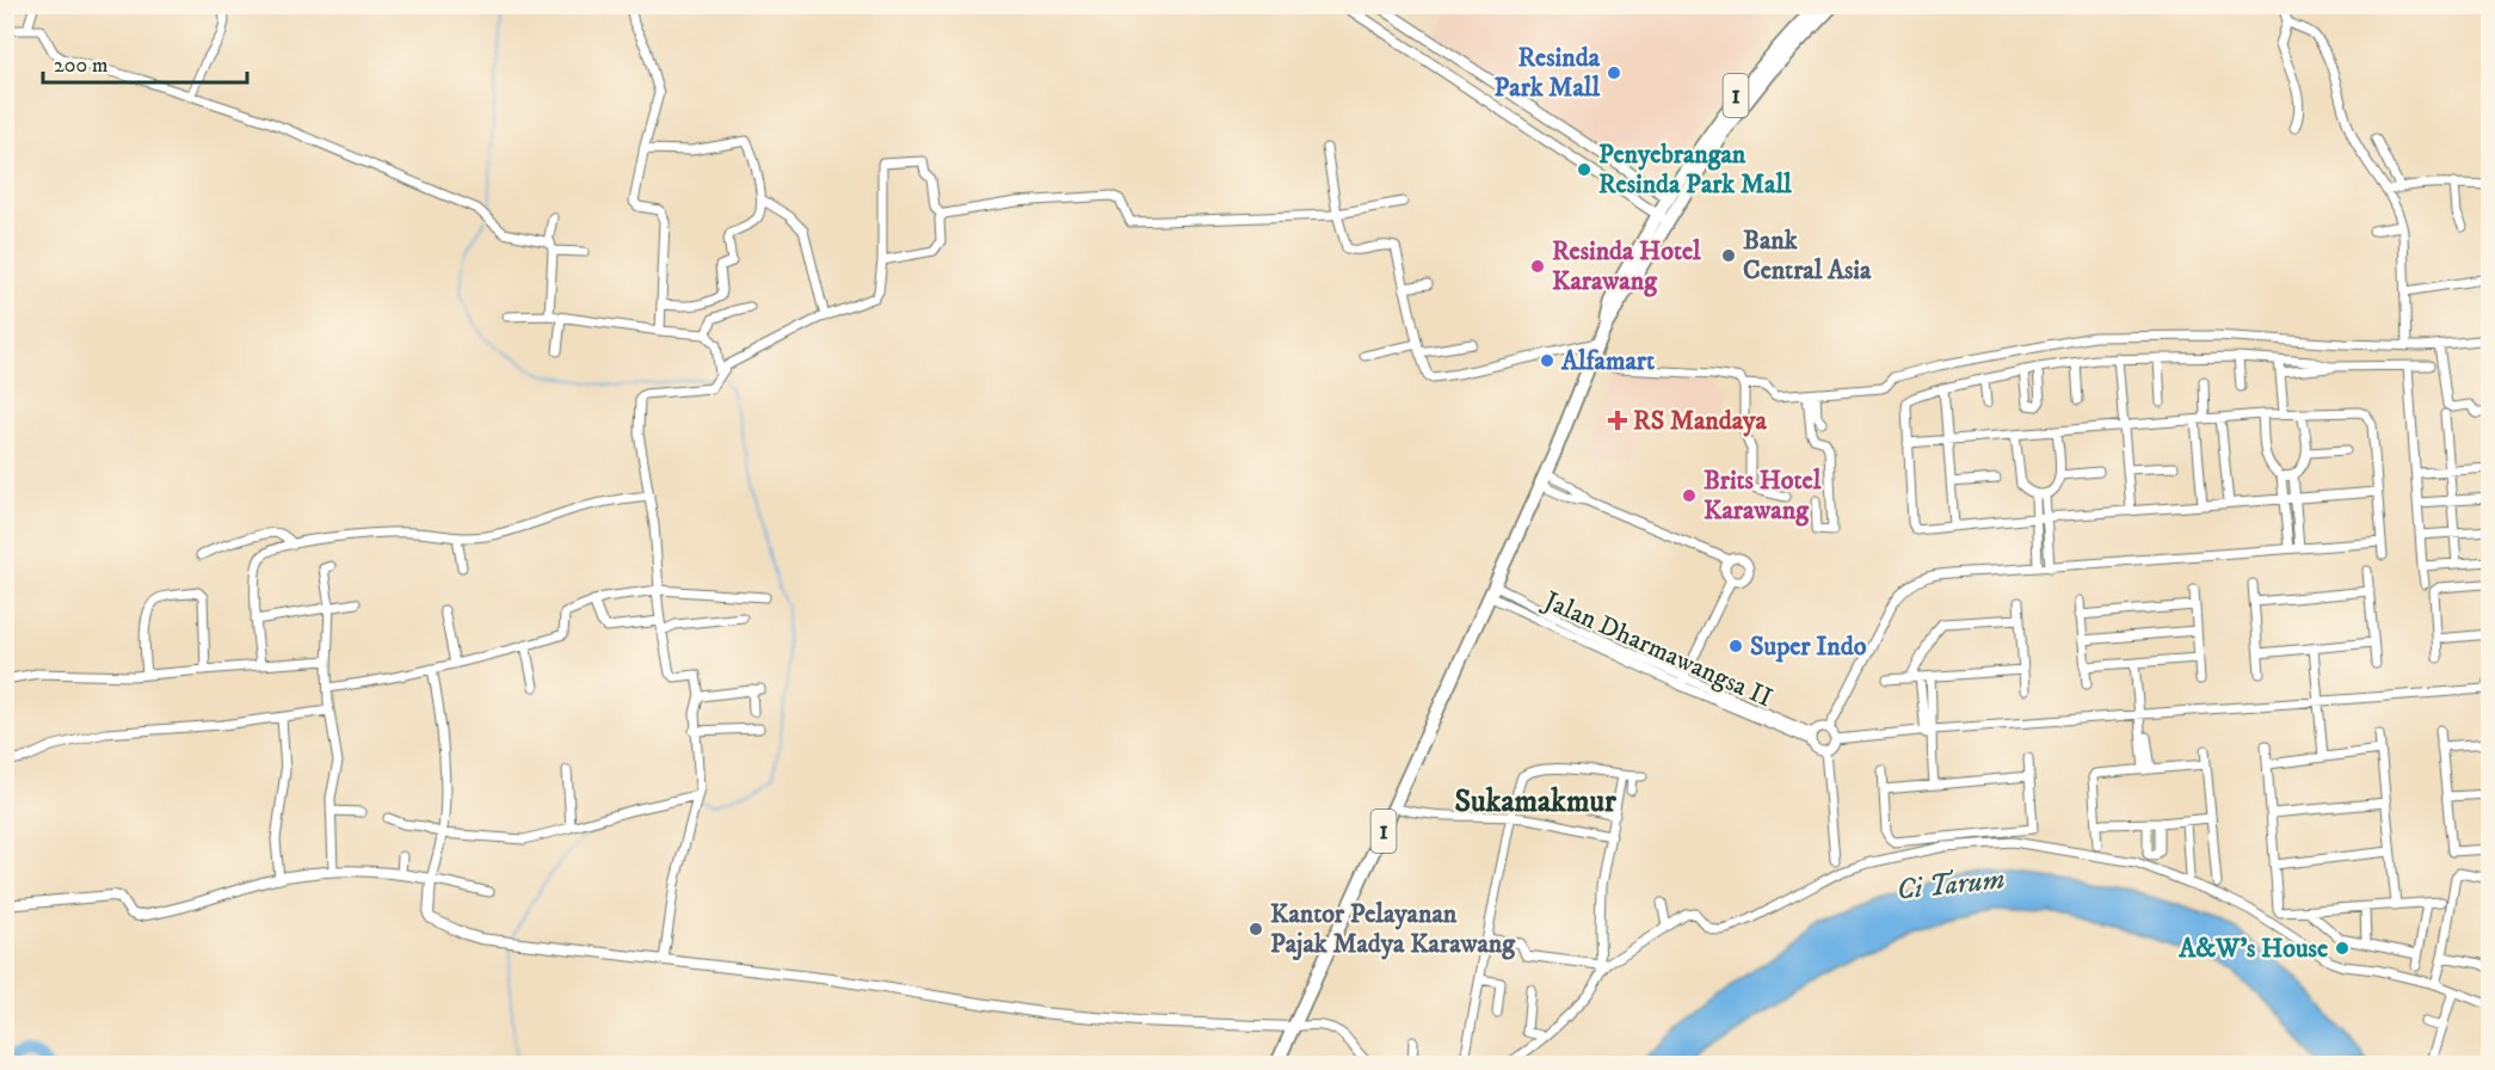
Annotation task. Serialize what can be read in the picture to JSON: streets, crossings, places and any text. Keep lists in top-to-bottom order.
{
  "streets": {
    "main road": ["1"],
    "street": ["Jalan Dharmawangsa II"]
  },
  "crossings": [
    ["1", "Jalan Dharmawangsa II"]
  ],
  "districts": ["Sukamakmur"],
  "water": ["Ci Tarum"],
  "places": {
    "other": [
      "Resinda Park Mall",
      "Penyebrangan Resinda Park Mall",
      "Bank Central Asia",
      "Resinda Hotel Karawang",
      "Alfamart",
      "Brits Hotel Karawang",
      "Super Indo",
      "Kantor Pelayanan Pajak Madya Karawang",
      "A&W's House"
    ],
    "health": ["RS Mandaya"]
  },
  "scale_bar": "200 m"
}
